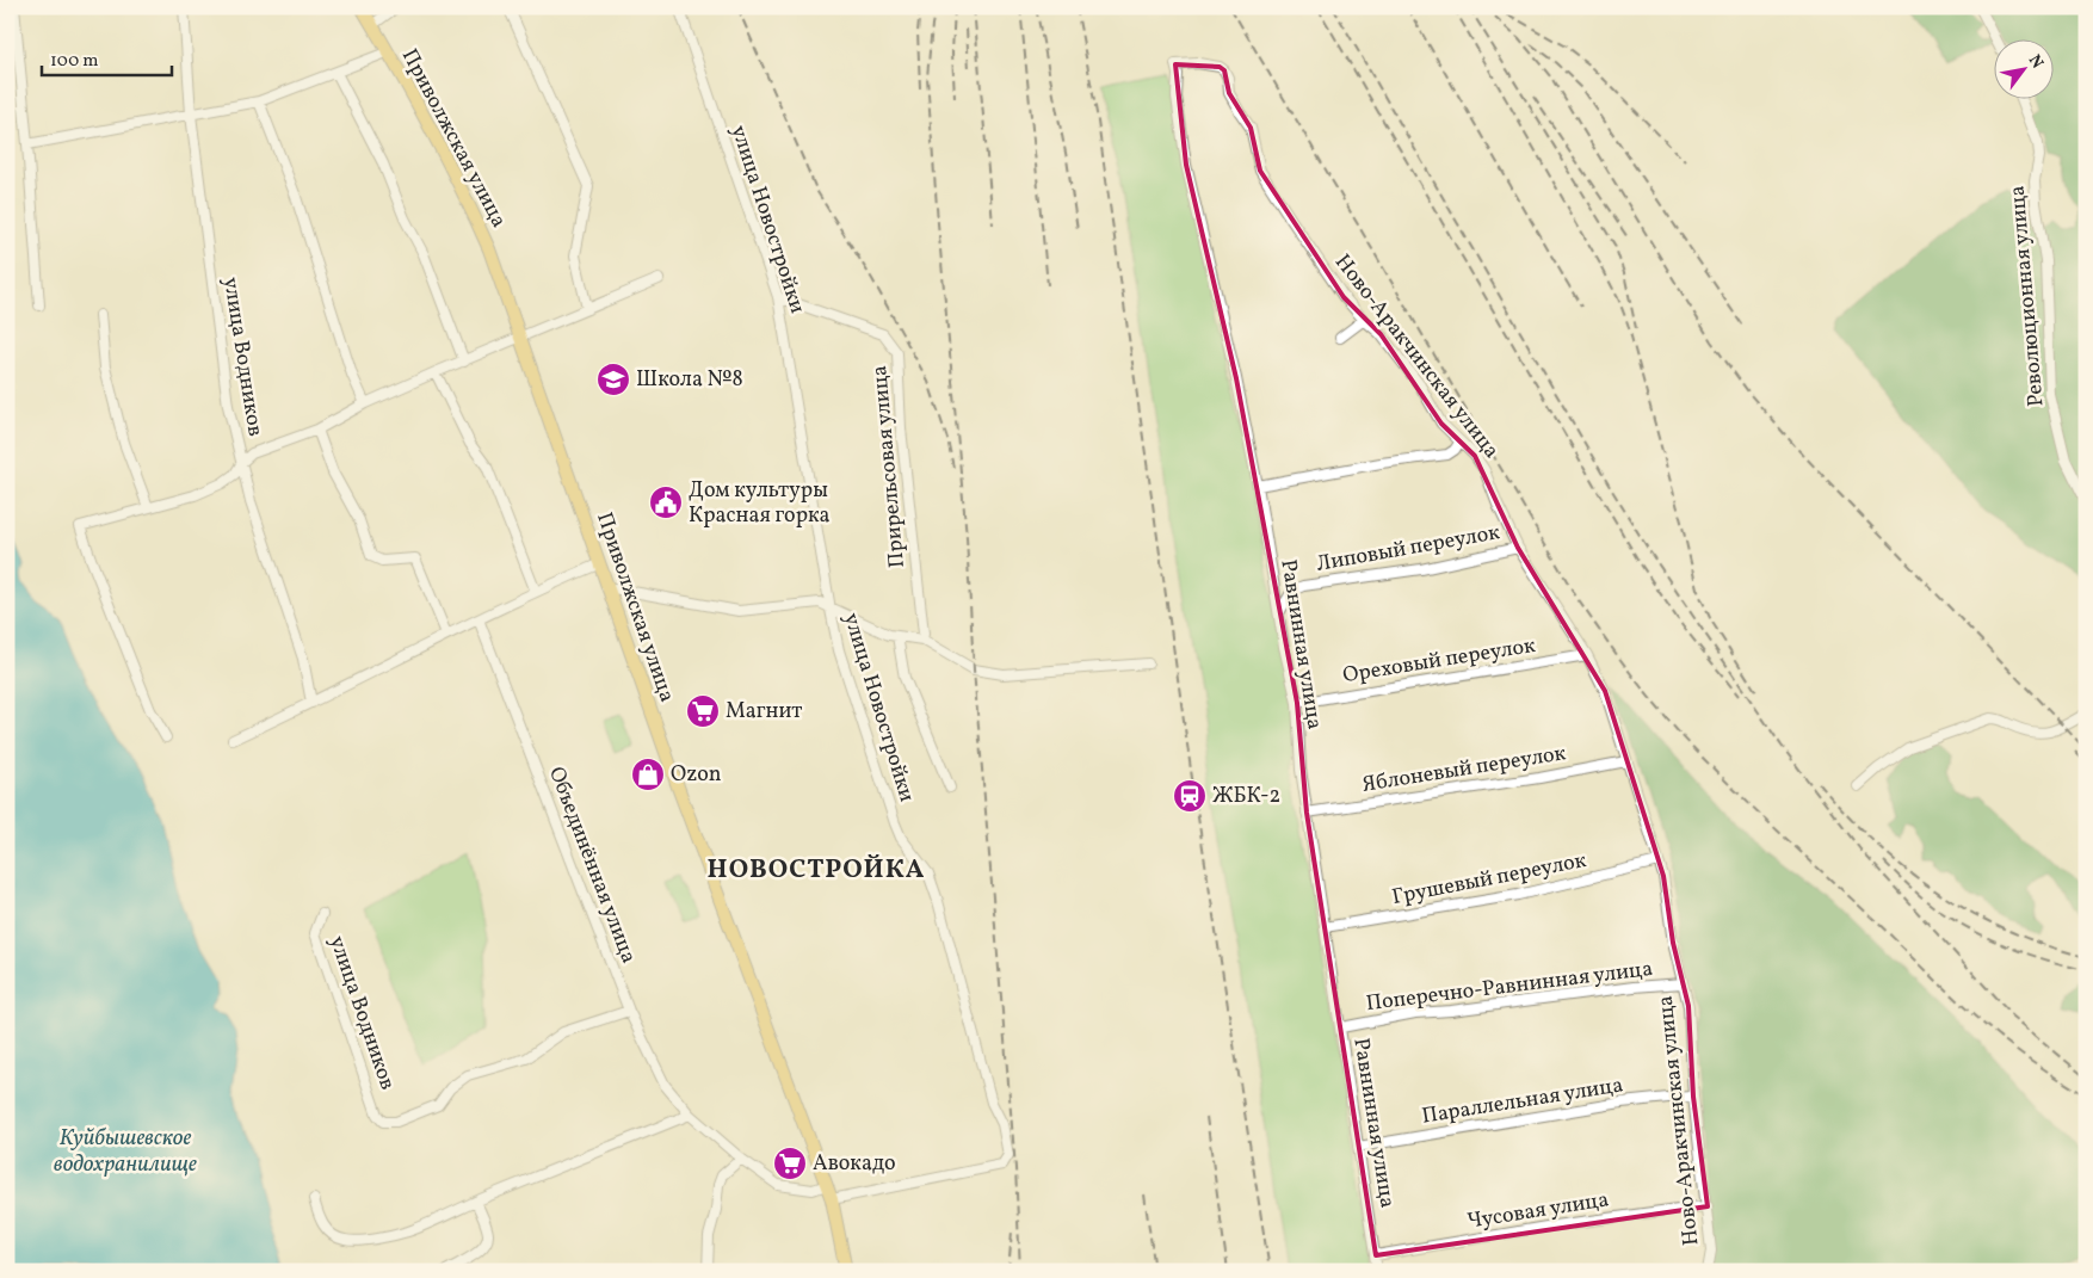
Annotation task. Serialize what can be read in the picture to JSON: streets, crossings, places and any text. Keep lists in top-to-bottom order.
{
  "streets": {
    "main road": ["Приволжская улица"],
    "street": [
      "улица Новостройки",
      "Революционная улица",
      "улица Водников",
      "Ново-Аракчинская улица",
      "Прирельсовая улица",
      "Липовый переулок",
      "Равнинная улица",
      "Ореховый переулок",
      "Яблоневый переулок",
      "Объединённая улица",
      "Грушевый переулок",
      "Поперечно-Равнинная улица",
      "Параллельная улица",
      "Чусовая улица"
    ]
  },
  "crossings": [
    ["Приволжская улица", "улица Новостройки"],
    ["Приволжская улица", "Объединённая улица"],
    ["улица Новостройки", "Прирельсовая улица"],
    ["улица Водников", "Объединённая улица"],
    ["Ново-Аракчинская улица", "Липовый переулок"],
    ["Ново-Аракчинская улица", "Равнинная улица"],
    ["Ново-Аракчинская улица", "Ореховый переулок"],
    ["Ново-Аракчинская улица", "Яблоневый переулок"],
    ["Ново-Аракчинская улица", "Грушевый переулок"],
    ["Ново-Аракчинская улица", "Поперечно-Равнинная улица"],
    ["Ново-Аракчинская улица", "Параллельная улица"],
    ["Ново-Аракчинская улица", "Чусовая улица"],
    ["Липовый переулок", "Равнинная улица"],
    ["Равнинная улица", "Ореховый переулок"],
    ["Равнинная улица", "Яблоневый переулок"],
    ["Равнинная улица", "Грушевый переулок"],
    ["Равнинная улица", "Поперечно-Равнинная улица"],
    ["Равнинная улица", "Параллельная улица"],
    ["Равнинная улица", "Чусовая улица"]
  ],
  "districts": ["НОВОСТРОЙКА"],
  "water": ["Куйбышевское водохранилище"],
  "places": {
    "school or university": ["Школа №8"],
    "public building": ["Дом культуры Красная горка"],
    "supermarket": ["Магнит", "Авокадо"],
    "shop": ["Ozon"],
    "station": ["ЖБК-2"]
  },
  "scale_bar": "100 m",
  "north": "top right"
}
